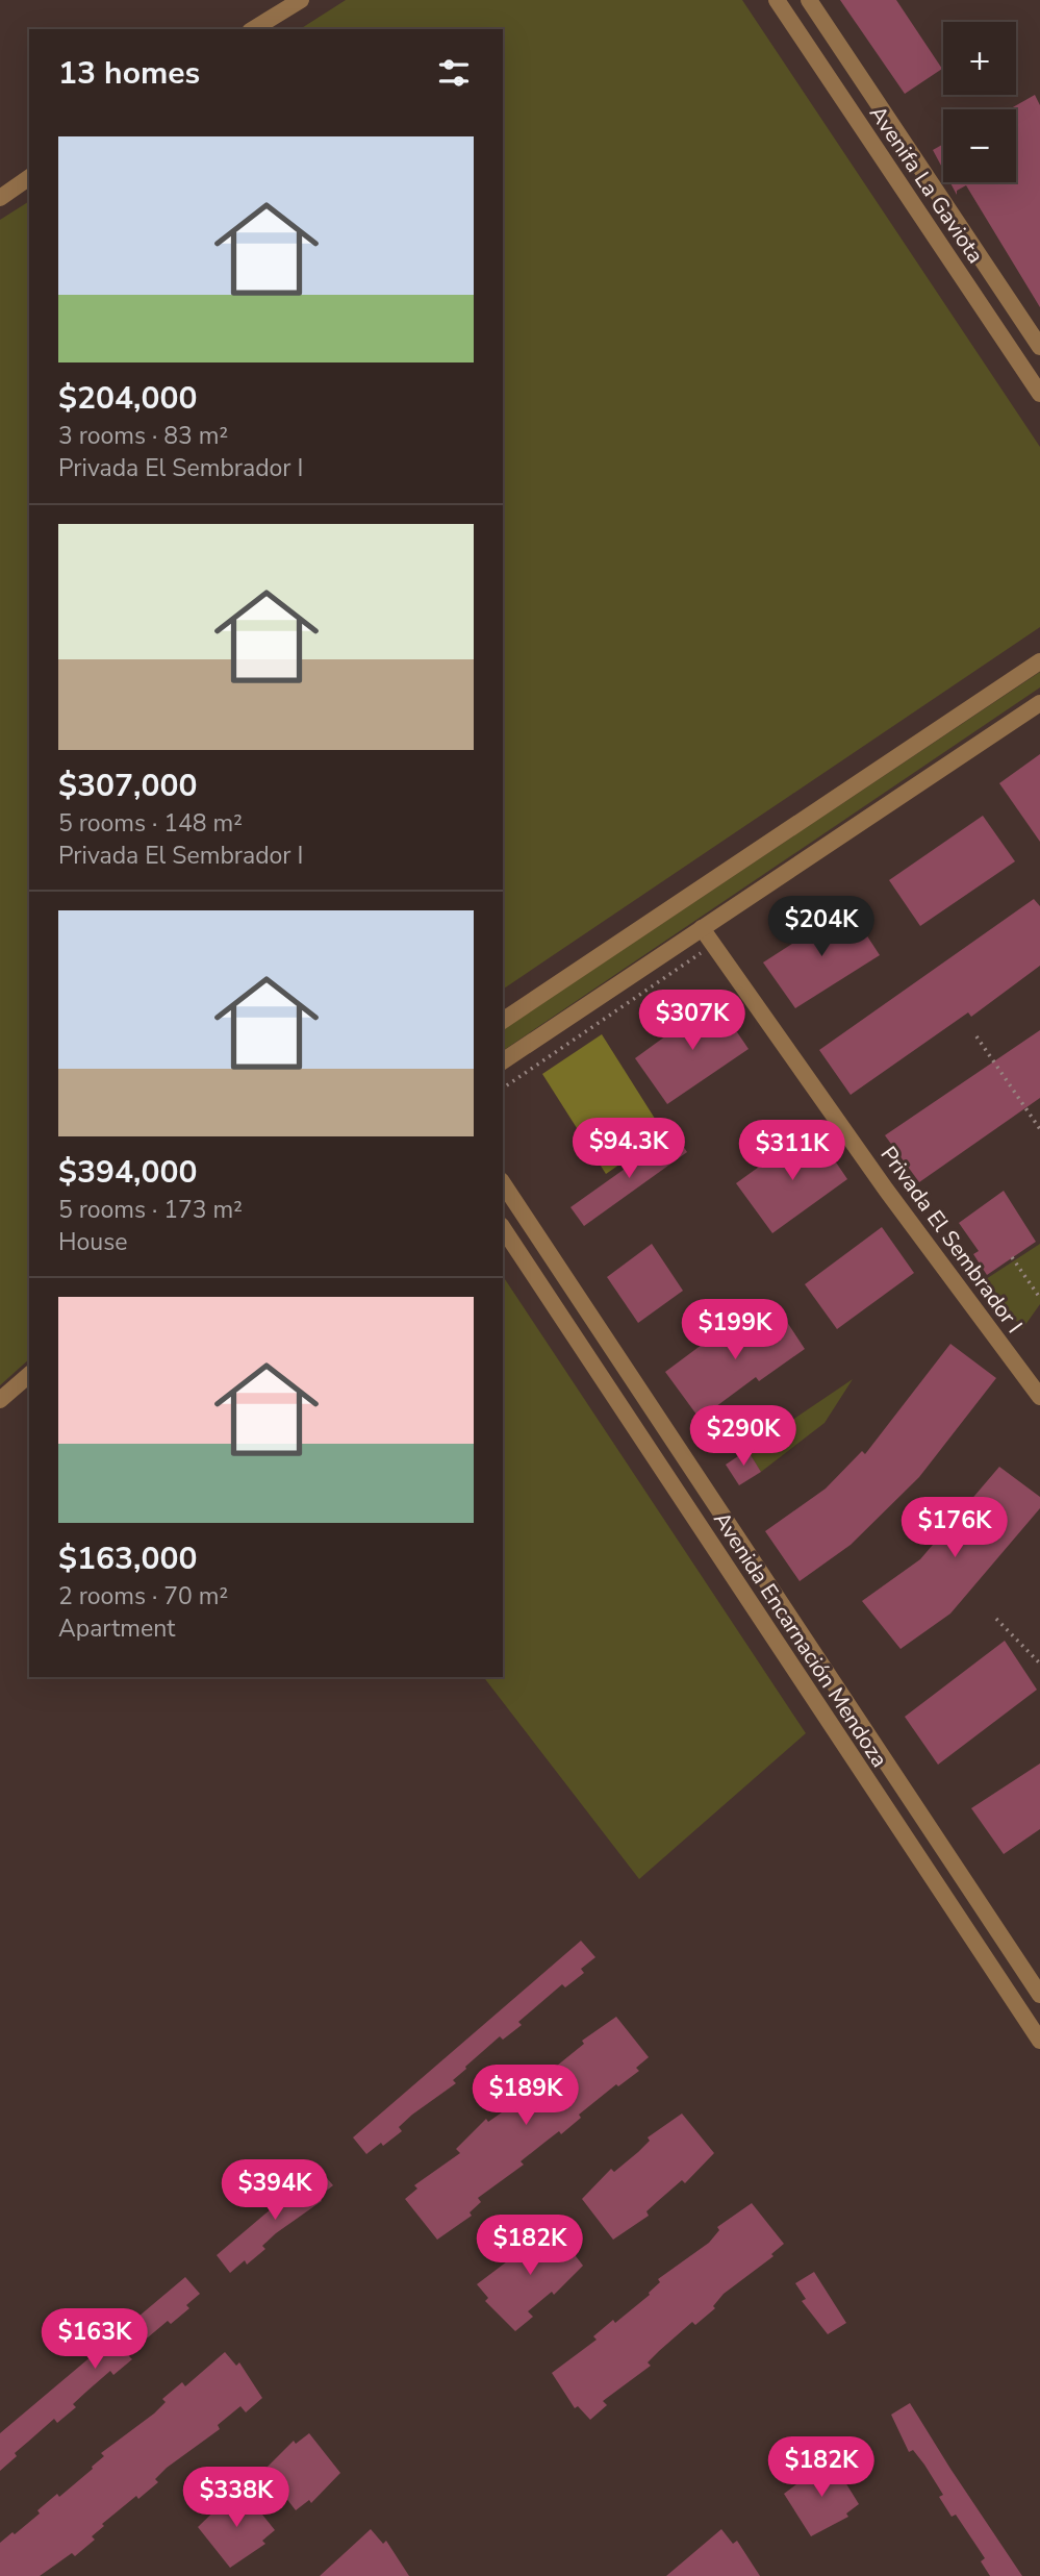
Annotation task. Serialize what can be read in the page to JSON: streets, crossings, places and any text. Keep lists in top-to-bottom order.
{
  "streets": {
    "street": ["Avenifa La Gaviota", "Privada El Sembrador I", "Avenida Encarnación Mendoza"]
  },
  "page": {
    "map_buttons": ["+", "−"],
    "heading": "13 homes",
    "list": [
      {
        "name": "$204,000",
        "note": "3 rooms · 83 m² · Privada El Sembrador I"
      },
      {
        "name": "$307,000",
        "note": "5 rooms · 148 m² · Privada El Sembrador I"
      },
      {
        "name": "$394,000",
        "note": "5 rooms · 173 m² · House"
      },
      {
        "name": "$163,000",
        "note": "2 rooms · 70 m² · Apartment"
      }
    ],
    "price": [
      "$204K",
      "$307K",
      "$94.3K",
      "$311K",
      "$199K",
      "$290K",
      "$176K",
      "$189K",
      "$394K",
      "$182K",
      "$163K",
      "$182K",
      "$338K"
    ]
  }
}
